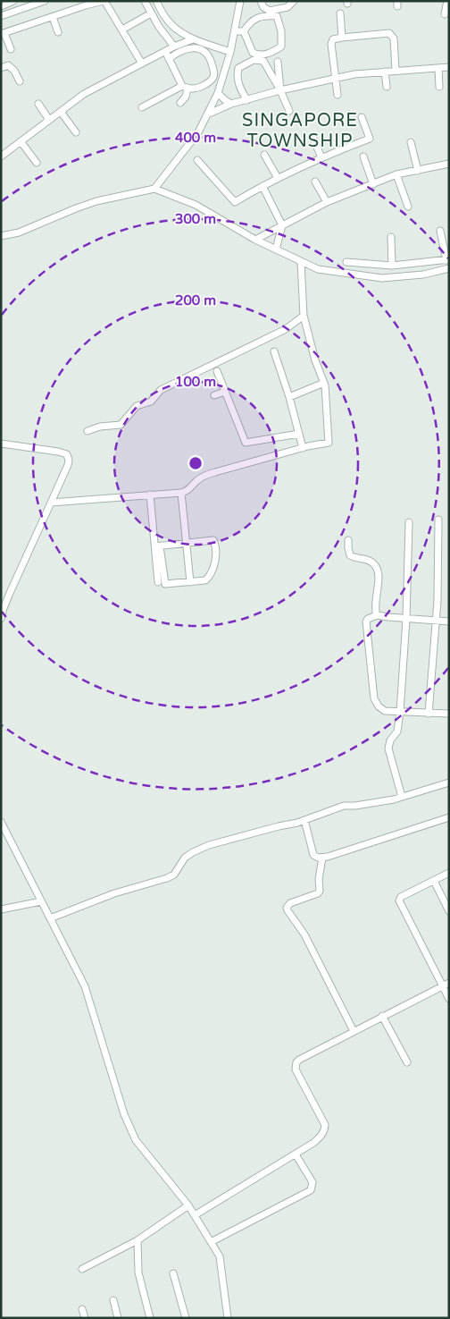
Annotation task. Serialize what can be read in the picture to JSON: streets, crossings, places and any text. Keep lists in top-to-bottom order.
{
  "districts": ["SINGAPORE TOWNSHIP"],
  "rings": [
    "400 m",
    "300 m",
    "200 m",
    "100 m"
  ]
}
